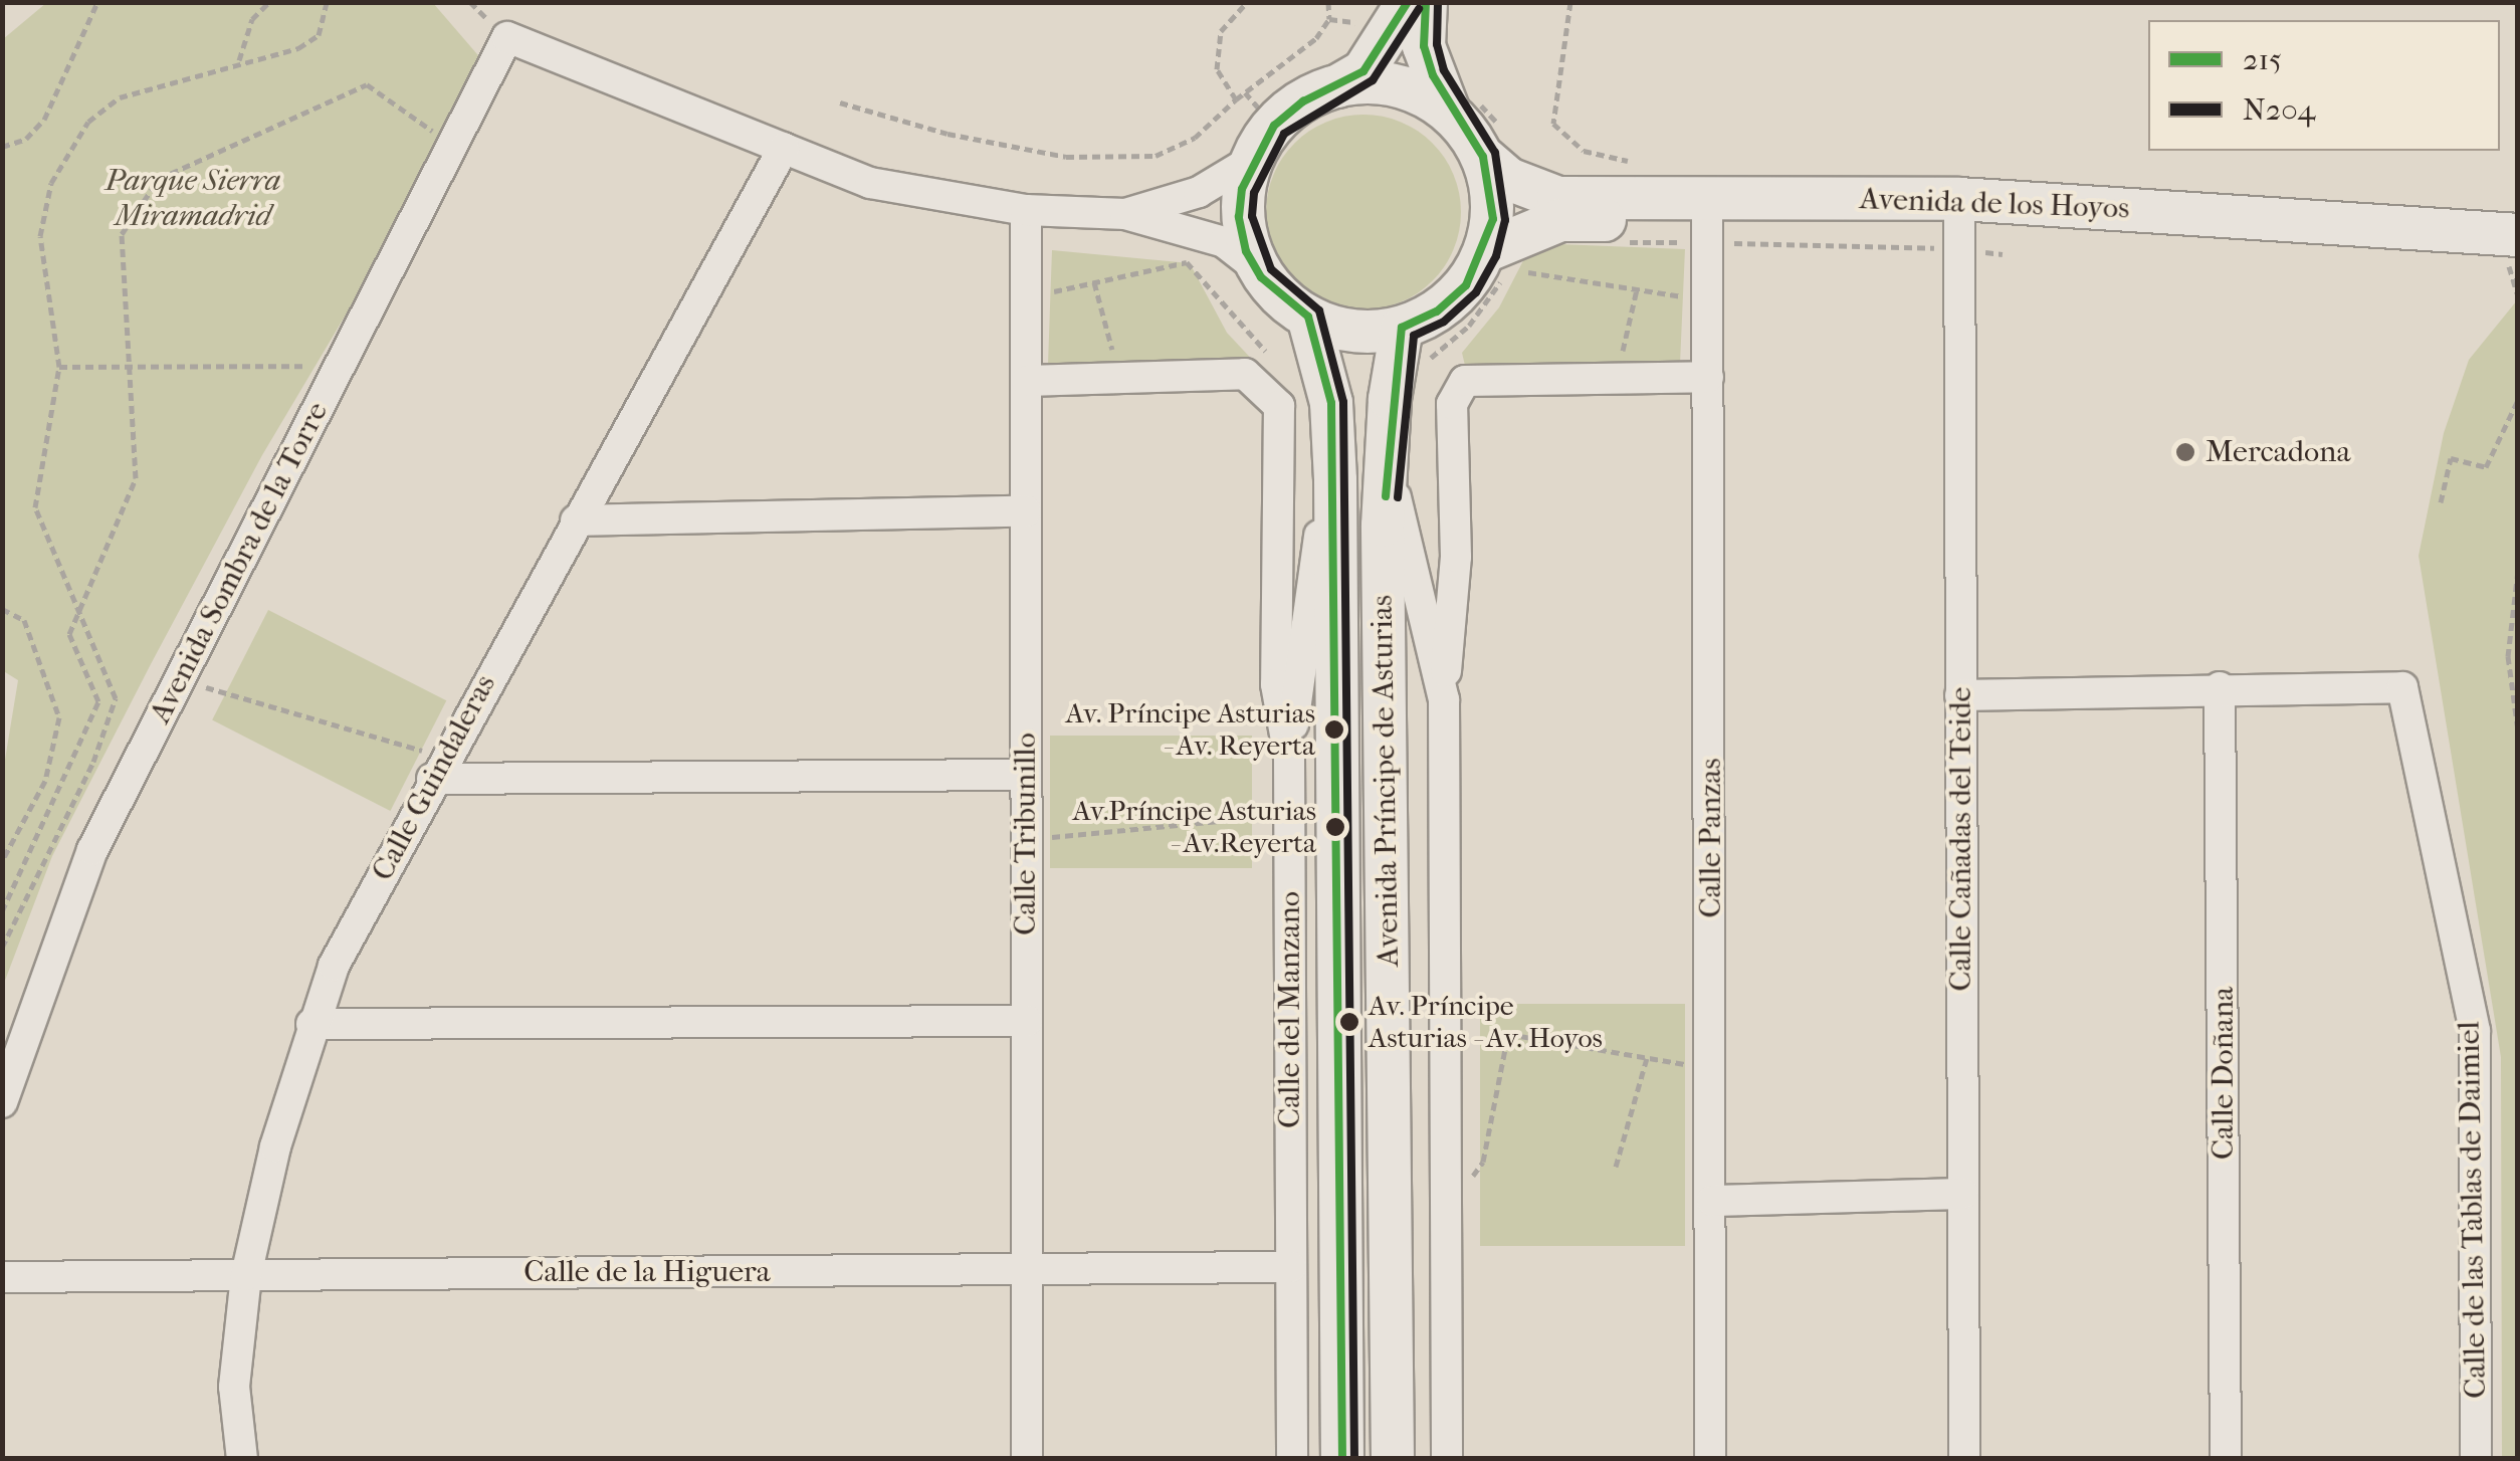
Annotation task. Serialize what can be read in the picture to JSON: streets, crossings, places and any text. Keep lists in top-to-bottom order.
{
  "streets": {
    "street": [
      "Avenida de los Hoyos",
      "Avenida Sombra de la Torre",
      "Calle Guindaleras",
      "Avenida Príncipe de Asturias",
      "Calle Tribunillo",
      "Calle Panzas",
      "Calle Cañadas del Teide",
      "Calle del Manzano",
      "Calle Doñana",
      "Calle de las Tablas de Daimiel",
      "Calle de la Higuera"
    ]
  },
  "crossings": [
    ["Avenida de los Hoyos", "Avenida Príncipe de Asturias"],
    ["Avenida de los Hoyos", "Calle Panzas"],
    ["Avenida de los Hoyos", "Calle Cañadas del Teide"],
    ["Avenida Sombra de la Torre", "Calle Guindaleras"],
    ["Calle Guindaleras", "Calle de la Higuera"],
    ["Avenida Príncipe de Asturias", "Calle Panzas"],
    ["Avenida Príncipe de Asturias", "Calle del Manzano"],
    ["Calle Tribunillo", "Calle del Manzano"],
    ["Calle Tribunillo", "Calle de la Higuera"],
    ["Calle Cañadas del Teide", "Calle de las Tablas de Daimiel"],
    ["Calle del Manzano", "Calle de la Higuera"],
    ["Calle Doñana", "Calle de las Tablas de Daimiel"]
  ],
  "parks": ["Parque Sierra Miramadrid"],
  "places": [
    "Mercadona",
    "Av. Príncipe Asturias - Av. Reyerta",
    "Av.Príncipe Asturias - Av.Reyerta",
    "Av. Príncipe Asturias - Av. Hoyos"
  ],
  "lines": ["transit line 215", "transit line N204"],
  "legend": ["215", "N204"]
}
